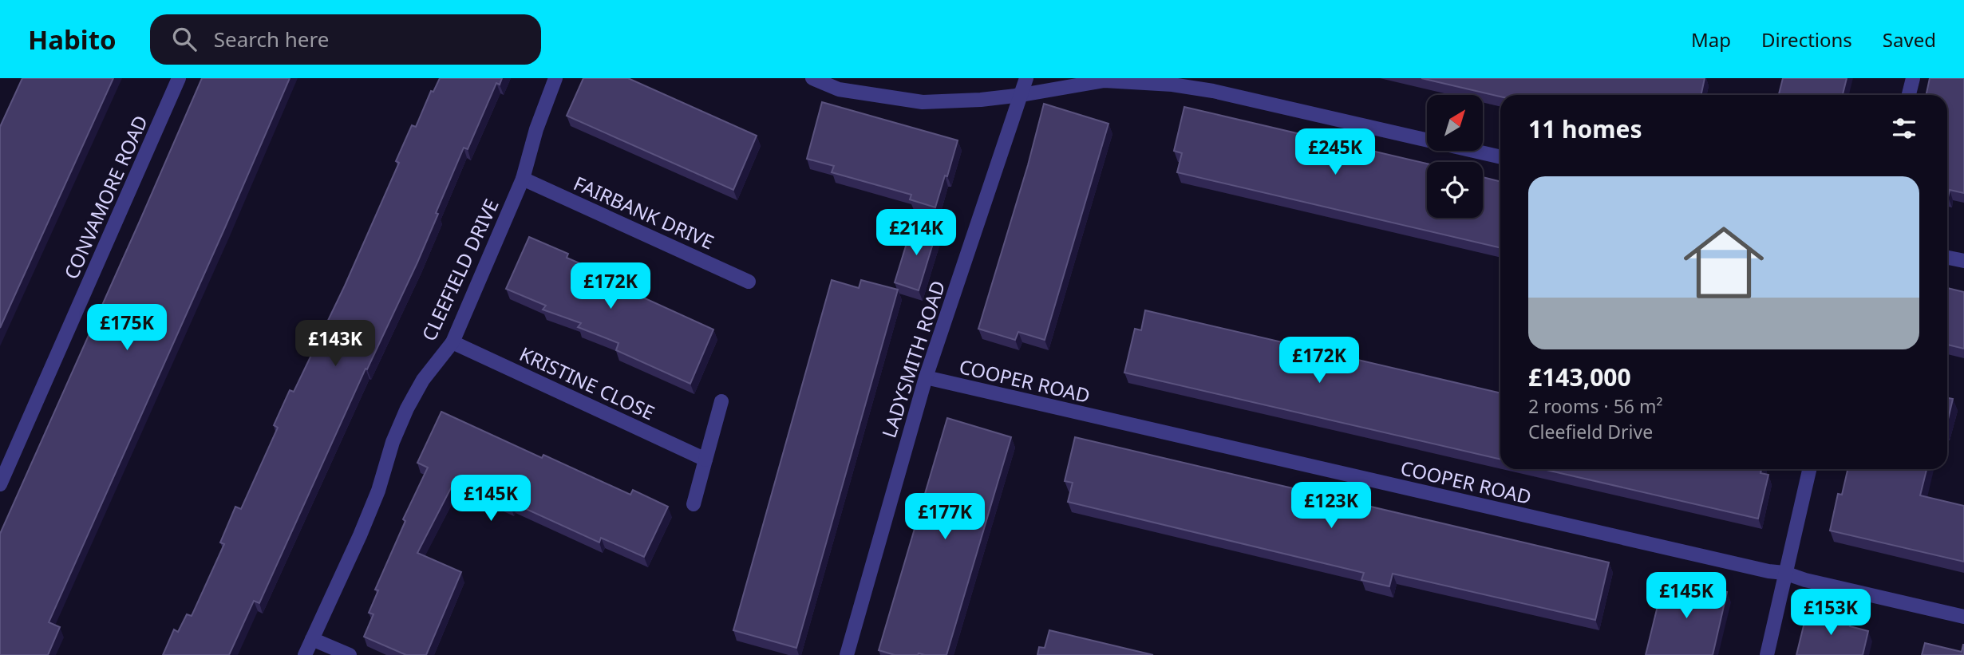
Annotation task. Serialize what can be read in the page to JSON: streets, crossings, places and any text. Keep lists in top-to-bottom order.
{
  "streets": {
    "street": [
      "CONVAMORE ROAD",
      "FAIRBANK DRIVE",
      "CLEEFIELD DRIVE",
      "LADYSMITH ROAD",
      "COOPER ROAD",
      "KRISTINE CLOSE"
    ]
  },
  "crossings": [
    ["FAIRBANK DRIVE", "CLEEFIELD DRIVE"],
    ["CLEEFIELD DRIVE", "KRISTINE CLOSE"],
    ["LADYSMITH ROAD", "COOPER ROAD"]
  ],
  "north": "top right",
  "page": {
    "header": "Habito",
    "search": "Search here",
    "nav": ["Map", "Directions", "Saved"],
    "heading": "11 homes",
    "price": [
      "£245K",
      "£214K",
      "£172K",
      "£175K",
      "£143K",
      "£172K",
      "£145K",
      "£123K",
      "£177K",
      "£145K",
      "£153K"
    ],
    "list": [
      {
        "name": "£143,000",
        "note": "2 rooms · 56 m² · Cleefield Drive"
      }
    ]
  }
}
